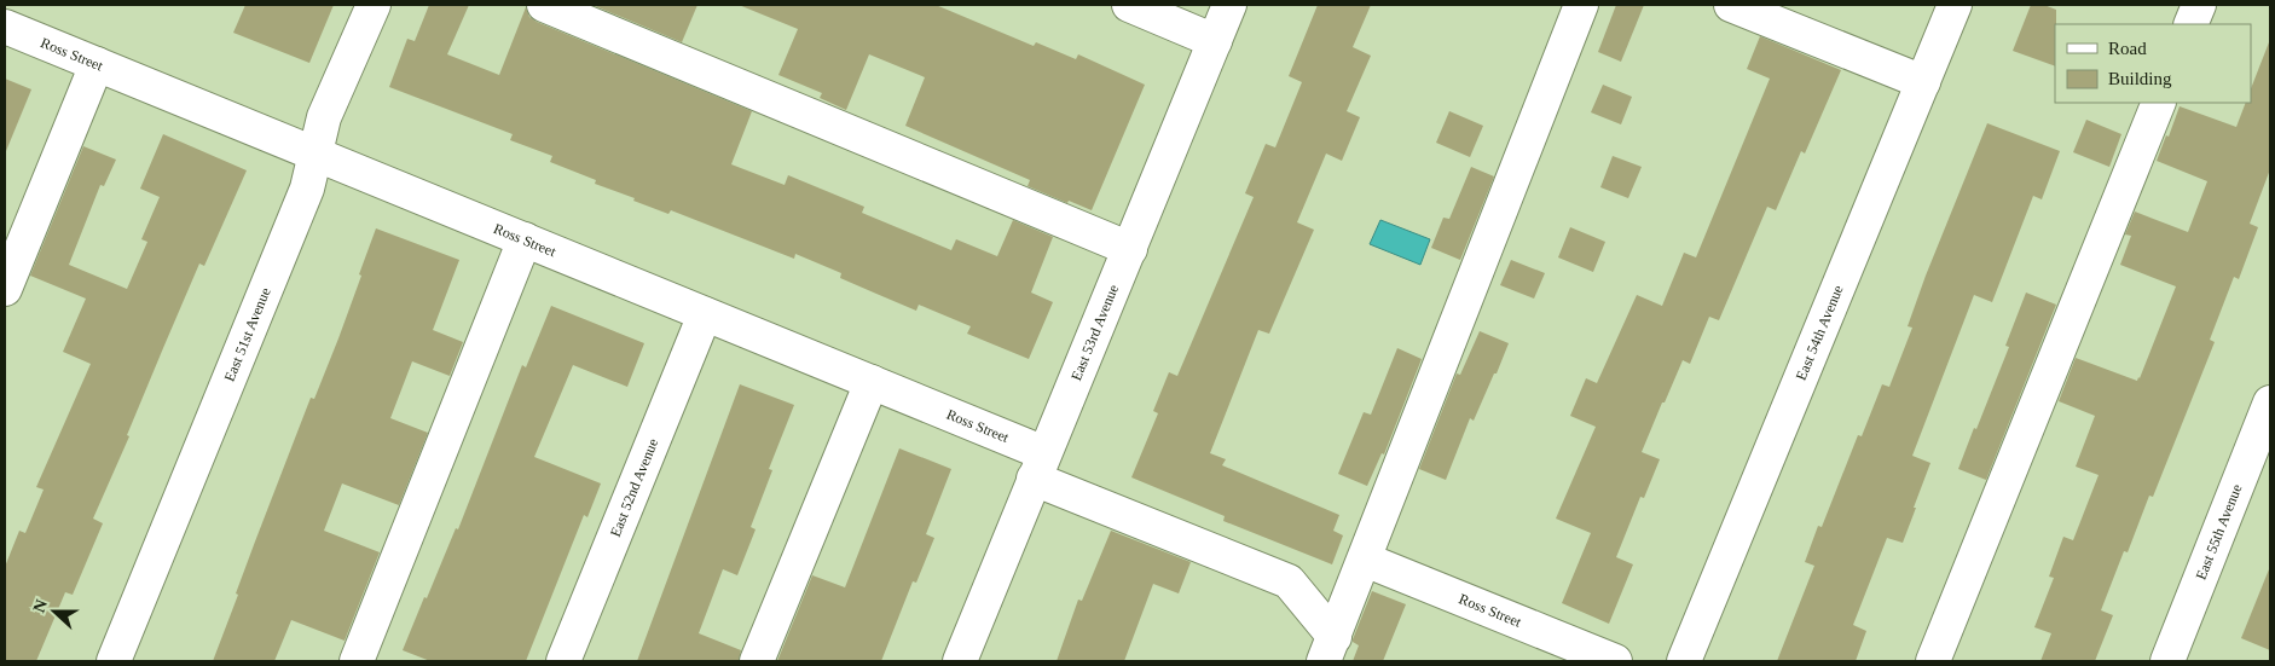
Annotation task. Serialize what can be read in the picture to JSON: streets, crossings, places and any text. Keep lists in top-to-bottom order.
{
  "streets": {
    "street": [
      "Ross Street",
      "East 51st Avenue",
      "East 53rd Avenue",
      "East 54th Avenue",
      "East 52nd Avenue",
      "East 55th Avenue"
    ]
  },
  "crossings": [
    ["Ross Street", "East 51st Avenue"],
    ["Ross Street", "East 53rd Avenue"],
    ["Ross Street", "East 52nd Avenue"]
  ],
  "legend": ["Road", "Building"],
  "north": "left"
}
